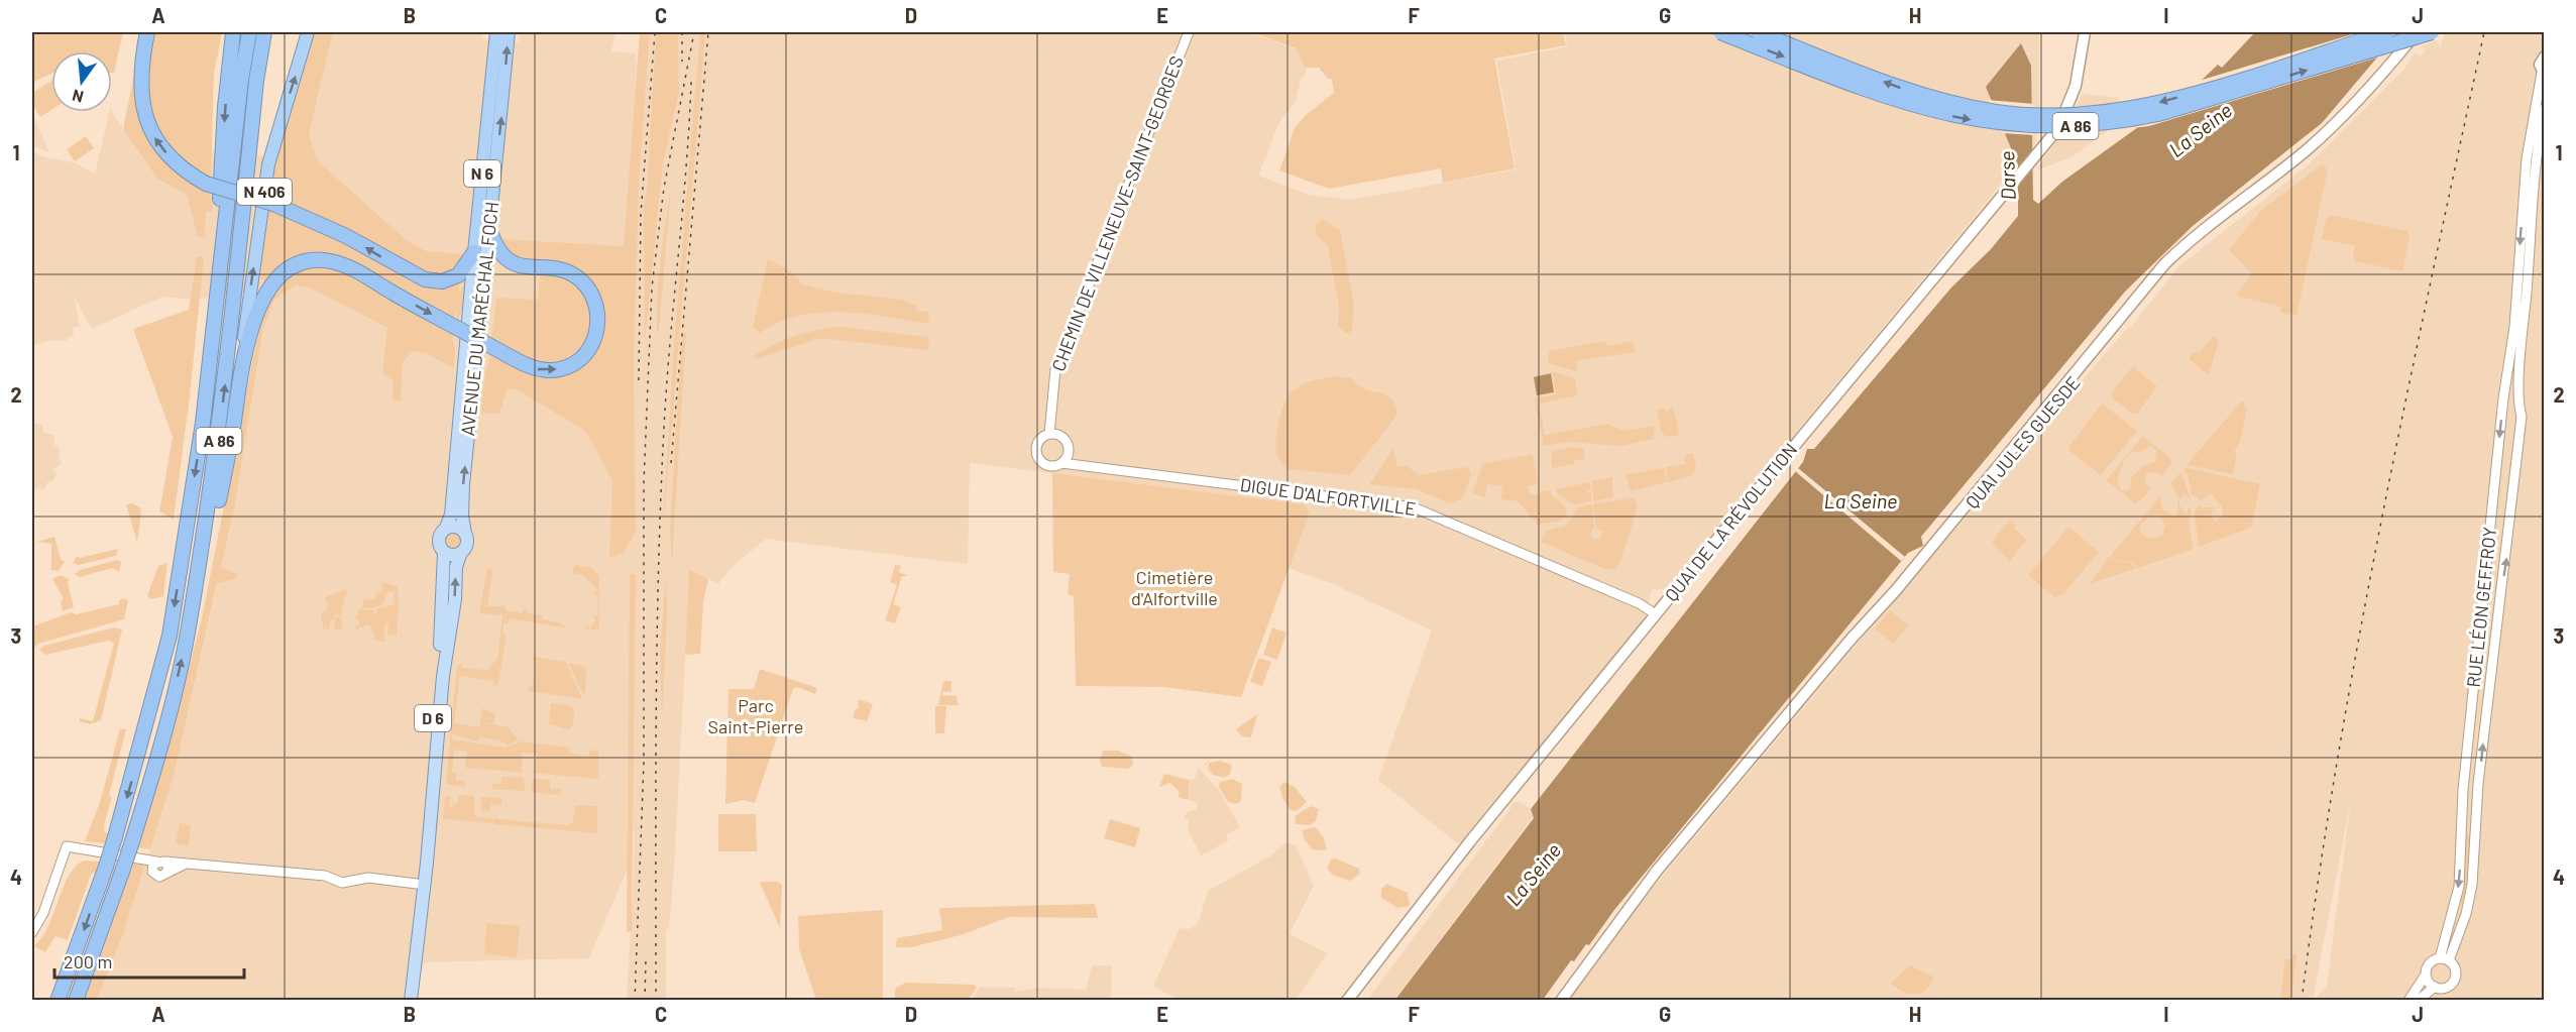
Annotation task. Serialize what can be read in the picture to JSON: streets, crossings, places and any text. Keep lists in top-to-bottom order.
{
  "streets": {
    "highway": [
      "A 86",
      "N 6",
      "N 406",
      "AVENUE DU MARÉCHAL FOCH"
    ],
    "main road": ["QUAI JULES GUESDE", "QUAI DE LA RÉVOLUTION", "D 6"],
    "street": ["CHEMIN DE VILLENEUVE-SAINT-GEORGES", "DIGUE D'ALFORTVILLE", "RUE LÉON GEFFROY"]
  },
  "crossings": [
    ["A 86", "N 406"],
    ["CHEMIN DE VILLENEUVE-SAINT-GEORGES", "DIGUE D'ALFORTVILLE"],
    ["AVENUE DU MARÉCHAL FOCH", "D 6"],
    ["DIGUE D'ALFORTVILLE", "QUAI DE LA RÉVOLUTION"]
  ],
  "water": ["La Seine", "Darse"],
  "parks": ["Cimetière d'Alfortville", "Parc Saint-Pierre"],
  "scale_bar": "200 m",
  "north": "bottom",
  "grid": {
    "columns": [
      "A",
      "B",
      "C",
      "D",
      "E",
      "F",
      "G",
      "H",
      "I",
      "J"
    ],
    "rows": [
      "1",
      "2",
      "3",
      "4"
    ]
  }
}
